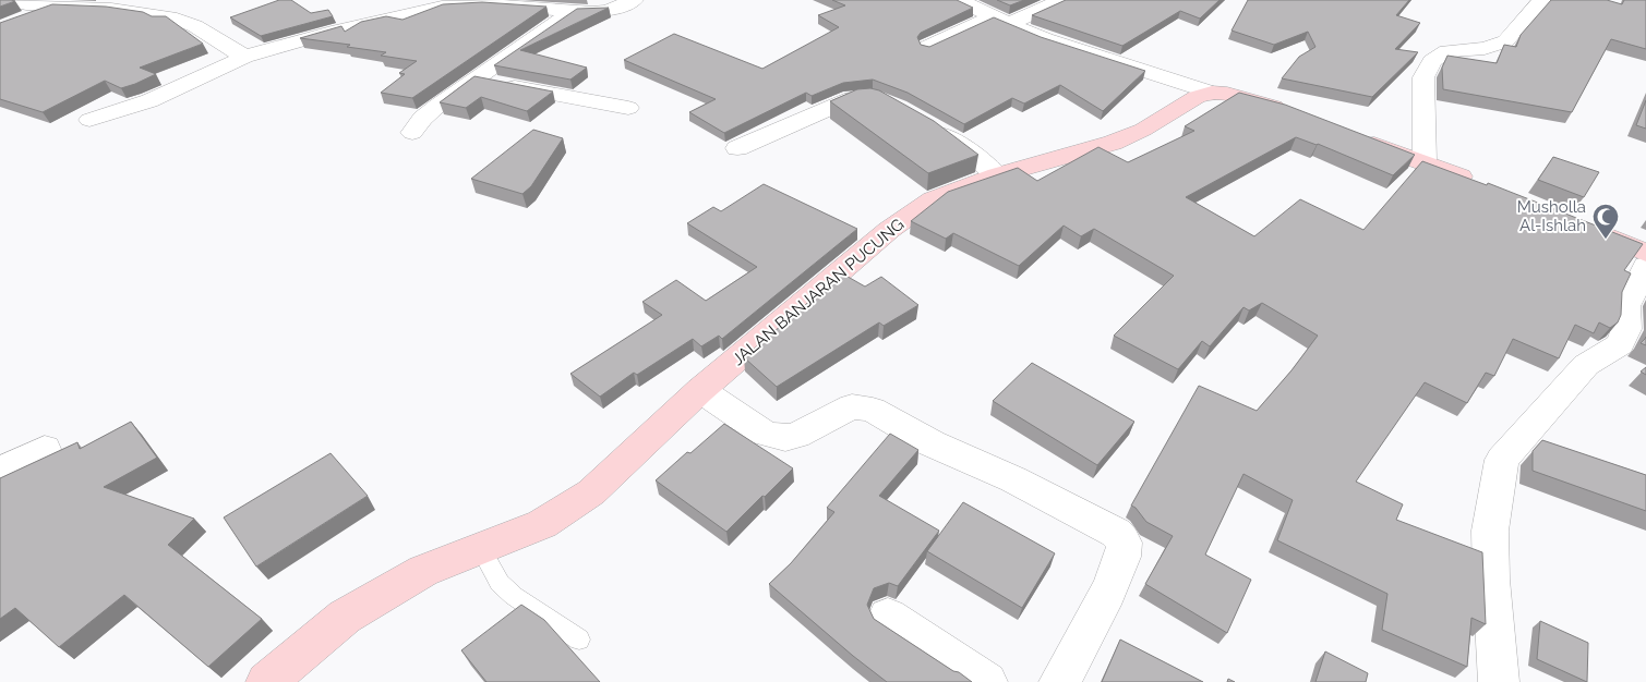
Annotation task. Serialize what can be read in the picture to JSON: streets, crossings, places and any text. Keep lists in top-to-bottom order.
{
  "streets": {
    "street": ["JALAN BANJARAN PUCUNG"]
  },
  "places": {
    "mosque": ["Musholla Al-Ishlah"]
  }
}
